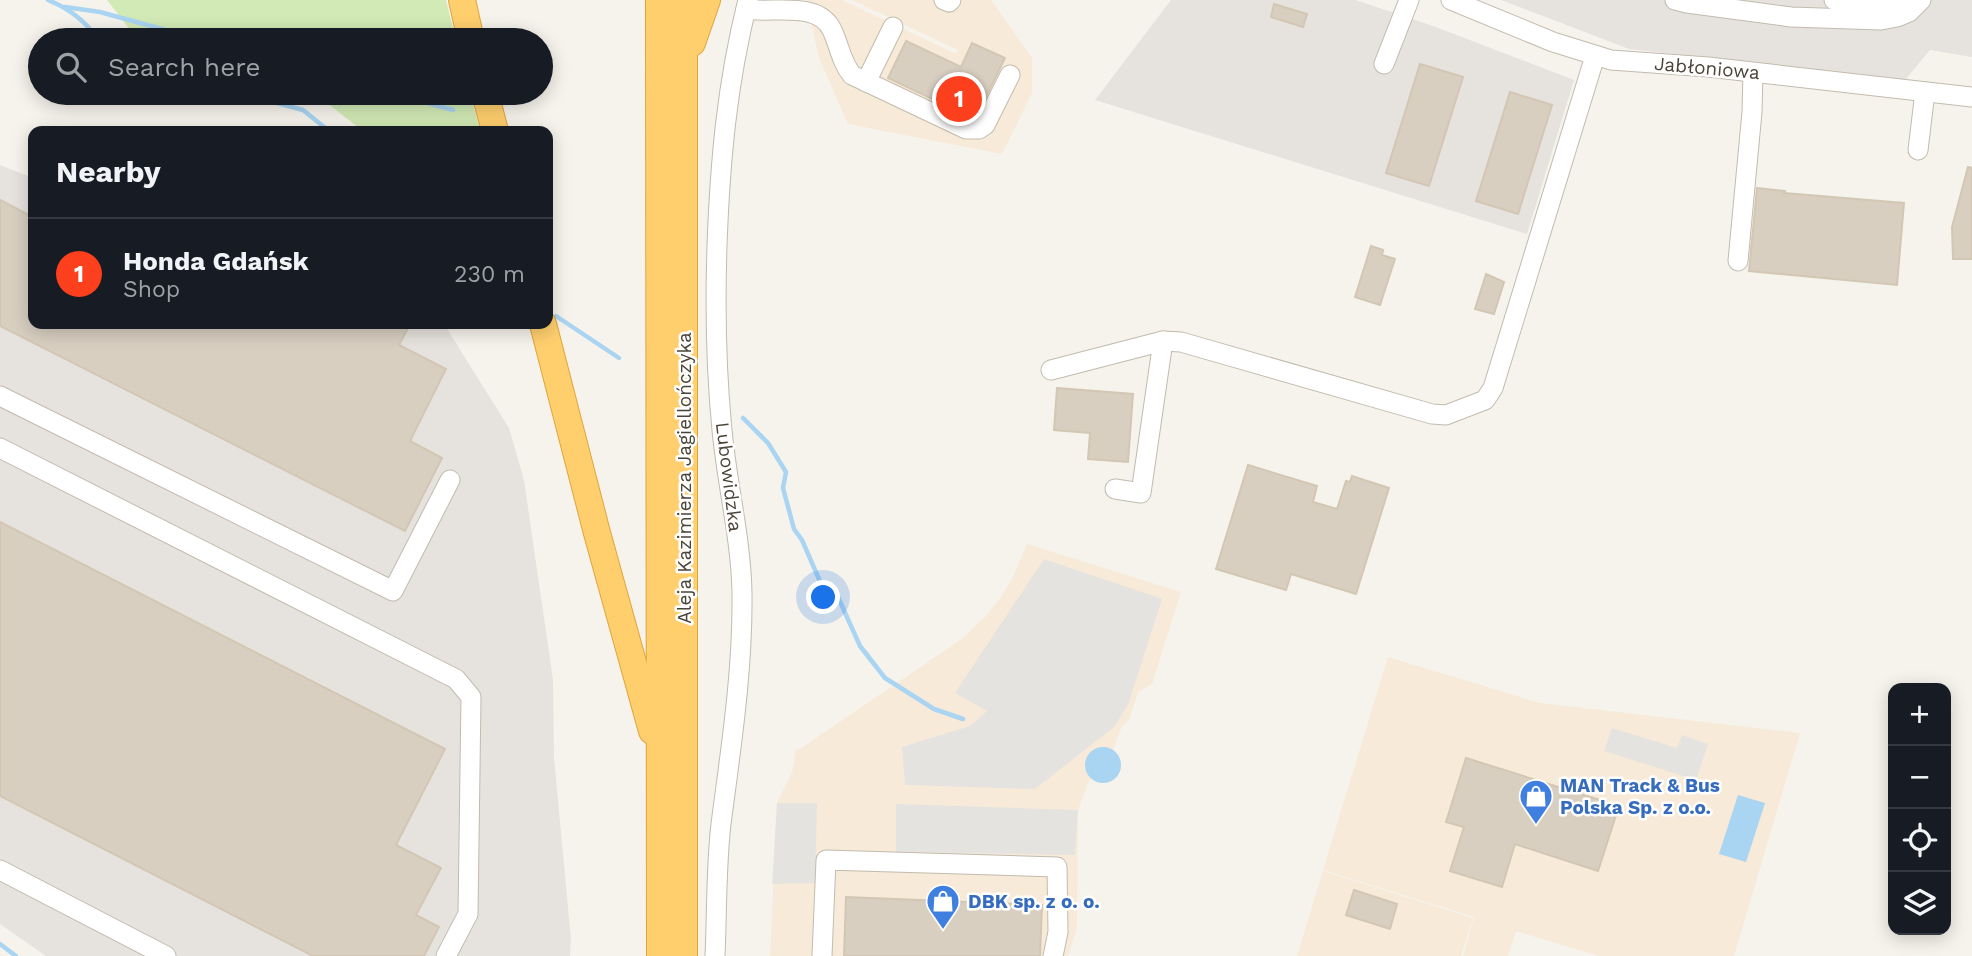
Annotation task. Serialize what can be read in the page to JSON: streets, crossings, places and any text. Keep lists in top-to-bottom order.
{
  "streets": {
    "highway": ["Aleja Kazimierza Jagiellończyka"],
    "street": ["Jabłoniowa", "Lubowidzka"]
  },
  "places": {
    "shop": ["MAN Track & Bus Polska Sp. z o.o.", "DBK sp. z o. o."]
  },
  "page": {
    "search": "Search here",
    "pins": "1",
    "heading": "Nearby",
    "list": [
      {
        "mark": "1",
        "name": "Honda Gdańsk",
        "note": "Shop",
        "value": "230 m"
      }
    ],
    "map_buttons": ["+", "−"]
  }
}
